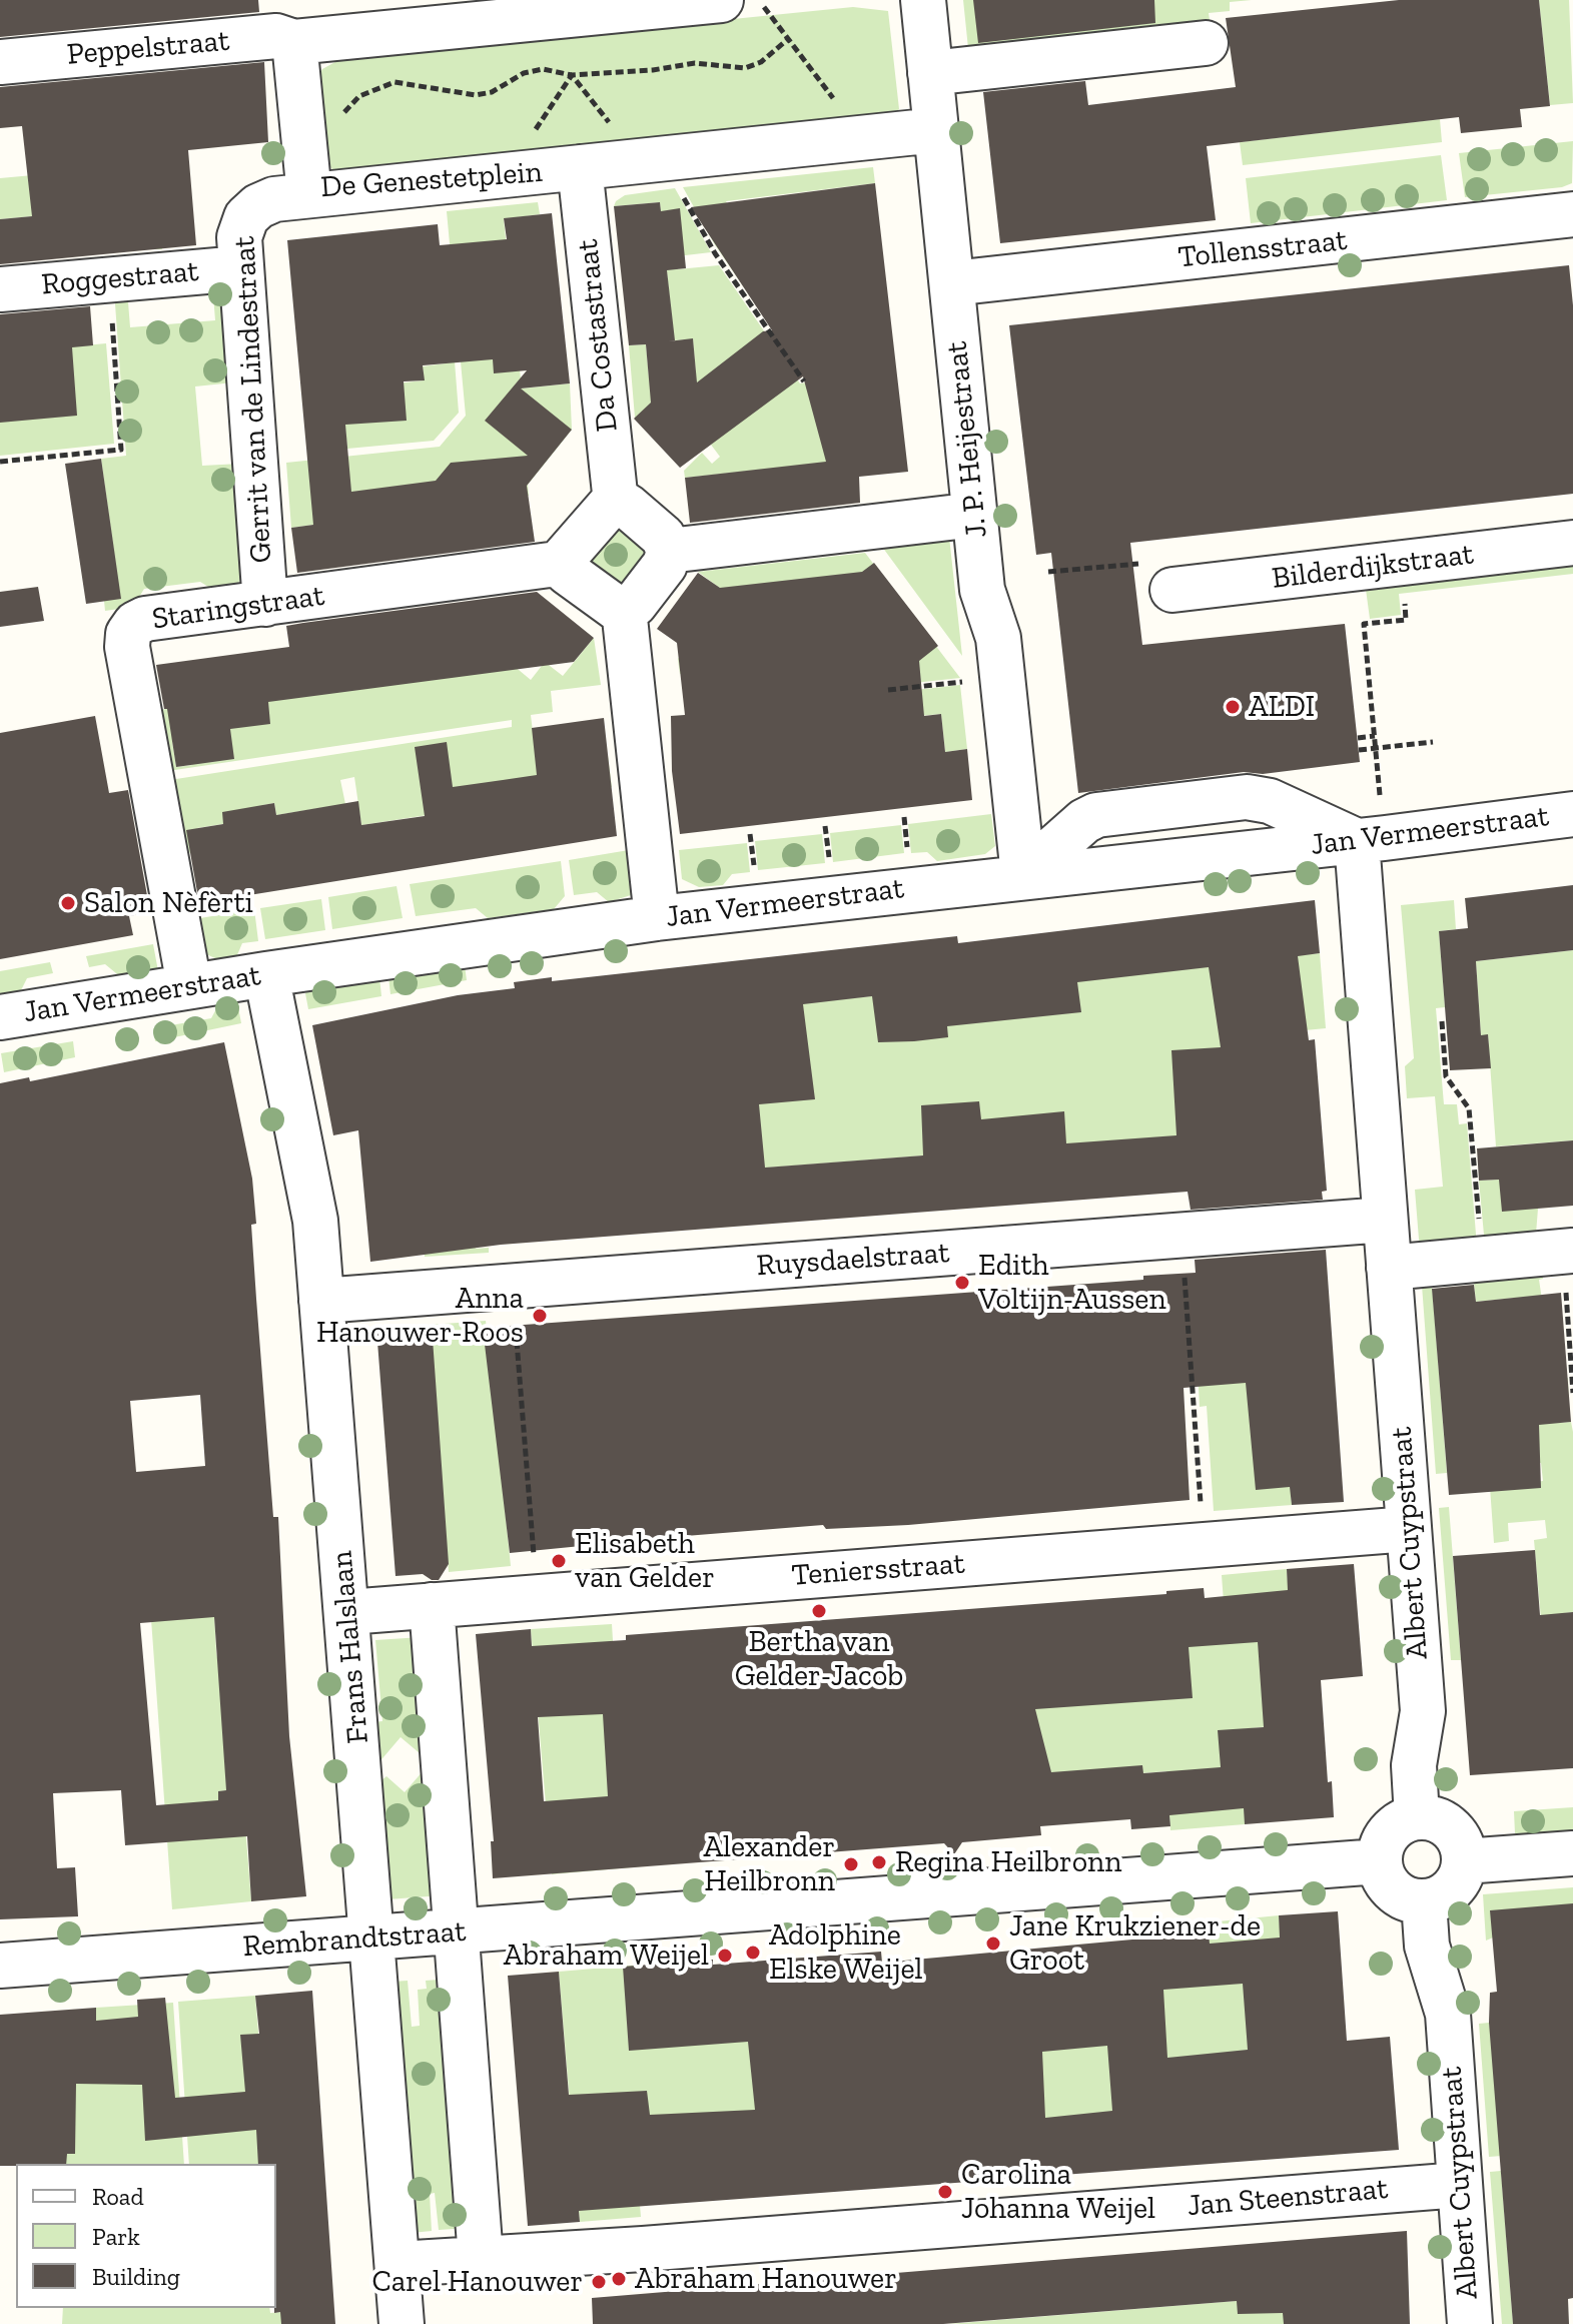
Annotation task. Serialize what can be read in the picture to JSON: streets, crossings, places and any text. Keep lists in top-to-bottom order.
{
  "streets": {
    "street": [
      "Peppelstraat",
      "De Genestetplein",
      "Tollensstraat",
      "Roggestraat",
      "Da Costastraat",
      "Gerrit van de Lindestraat",
      "J. P. Heijestraat",
      "Bilderdijkstraat",
      "Staringstraat",
      "Jan Vermeerstraat",
      "Ruysdaelstraat",
      "Albert Cuypstraat",
      "Teniersstraat",
      "Frans Halslaan",
      "Rembrandtstraat",
      "Jan Steenstraat"
    ]
  },
  "crossings": [
    ["Peppelstraat", "De Genestetplein"],
    ["De Genestetplein", "Da Costastraat"],
    ["De Genestetplein", "Gerrit van de Lindestraat"],
    ["De Genestetplein", "J. P. Heijestraat"],
    ["Tollensstraat", "J. P. Heijestraat"],
    ["Roggestraat", "Gerrit van de Lindestraat"],
    ["Da Costastraat", "Staringstraat"],
    ["Gerrit van de Lindestraat", "Staringstraat"],
    ["J. P. Heijestraat", "Jan Vermeerstraat"],
    ["Staringstraat", "Jan Vermeerstraat"],
    ["Jan Vermeerstraat", "Albert Cuypstraat"],
    ["Jan Vermeerstraat", "Frans Halslaan"],
    ["Ruysdaelstraat", "Albert Cuypstraat"],
    ["Ruysdaelstraat", "Frans Halslaan"],
    ["Albert Cuypstraat", "Teniersstraat"],
    ["Albert Cuypstraat", "Rembrandtstraat"],
    ["Albert Cuypstraat", "Jan Steenstraat"],
    ["Teniersstraat", "Frans Halslaan"],
    ["Frans Halslaan", "Rembrandtstraat"],
    ["Frans Halslaan", "Jan Steenstraat"]
  ],
  "places": [
    "ALDI",
    "Salon Nèfèrti",
    "Edith Voltijn-Aussen",
    "Anna Hanouwer-Roos",
    "Elisabeth van Gelder",
    "Bertha van Gelder-Jacob",
    "Regina Heilbronn",
    "Alexander Heilbronn",
    "Jane Krukziener-de Groot",
    "Adolphine Elske Weijel",
    "Abraham Weijel",
    "Carolina Johanna Weijel",
    "Abraham Hanouwer",
    "Carel Hanouwer"
  ],
  "legend": ["Road", "Park", "Building"]
}
